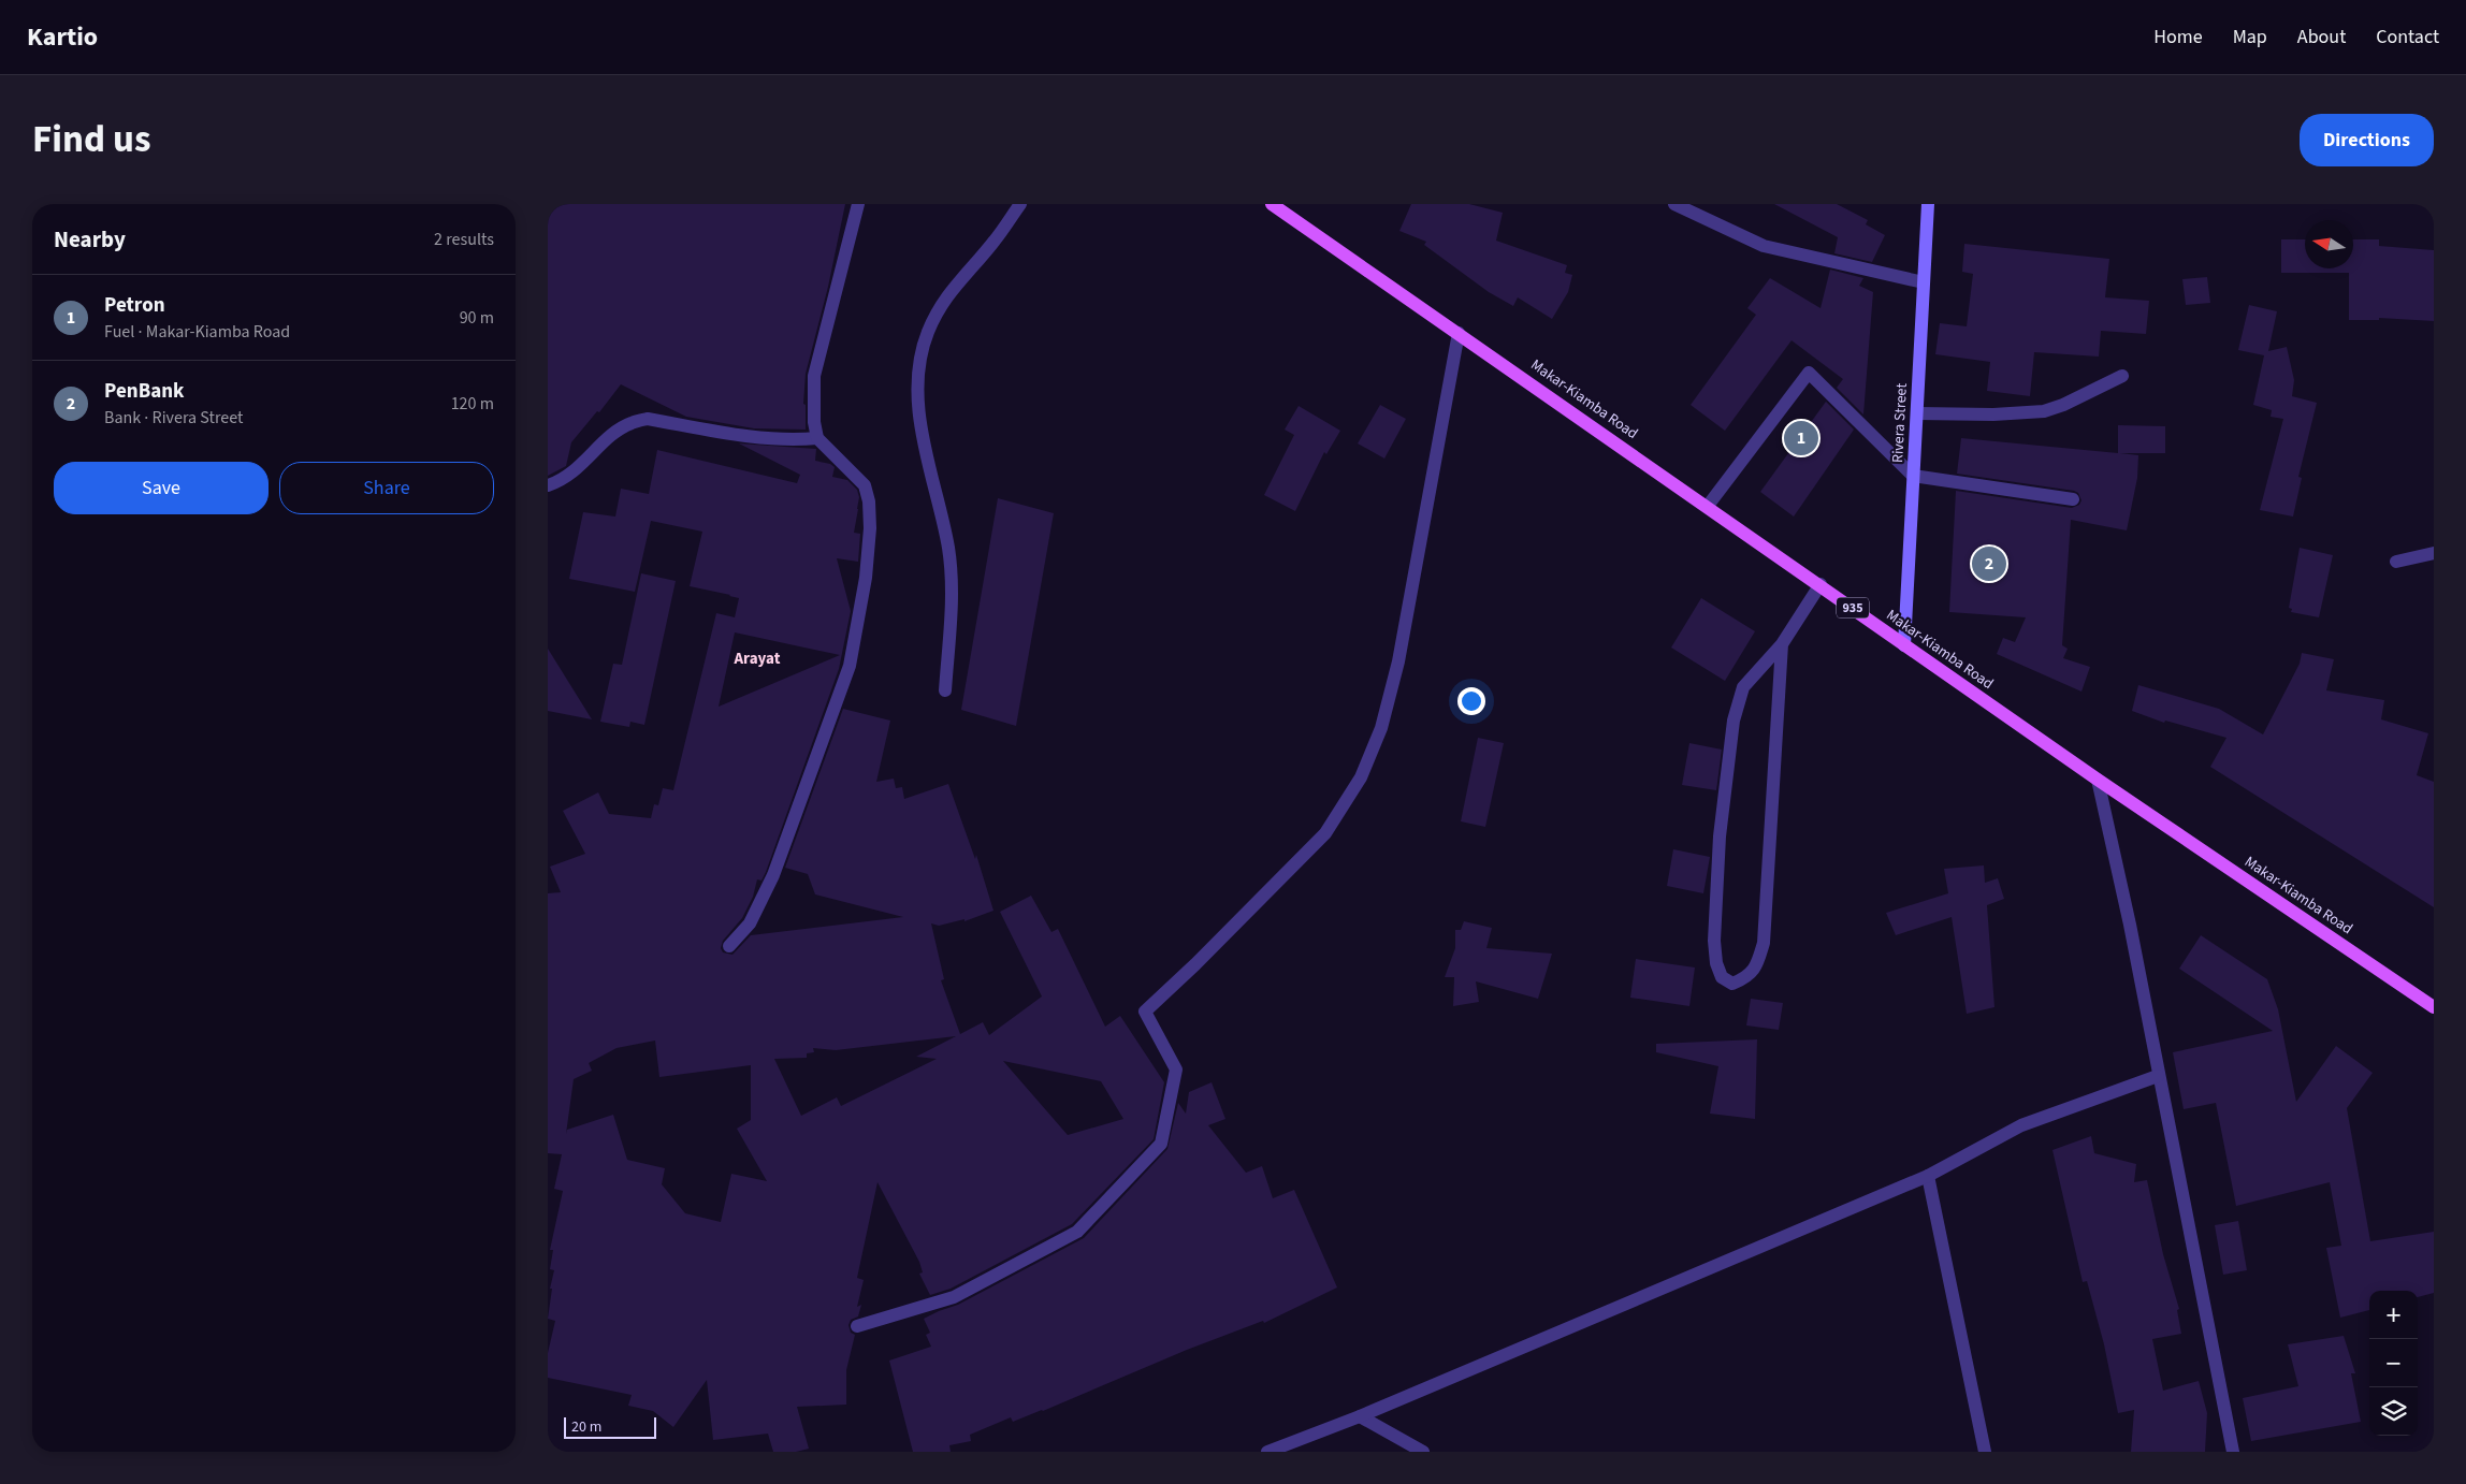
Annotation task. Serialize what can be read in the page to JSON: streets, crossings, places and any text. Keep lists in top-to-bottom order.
{
  "streets": {
    "main road": ["Makar-Kiamba Road", "935"],
    "street": ["Rivera Street"]
  },
  "crossings": [
    ["Makar-Kiamba Road", "Rivera Street"]
  ],
  "districts": ["Arayat"],
  "scale_bar": "20 m",
  "north": "left",
  "page": {
    "header": "Kartio",
    "nav": [
      "Home",
      "Map",
      "About",
      "Contact"
    ],
    "title": "Find us",
    "buttons": [
      "Directions",
      ["Save", "Share"]
    ],
    "heading": ["Nearby", "2 results"],
    "list": [
      {
        "mark": "1",
        "name": "Petron",
        "note": "Fuel · Makar-Kiamba Road",
        "value": "90 m"
      },
      {
        "mark": "2",
        "name": "PenBank",
        "note": "Bank · Rivera Street",
        "value": "120 m"
      }
    ],
    "pins": ["1", "2"],
    "map_buttons": ["+", "−"],
    "scale": "20 m"
  }
}
